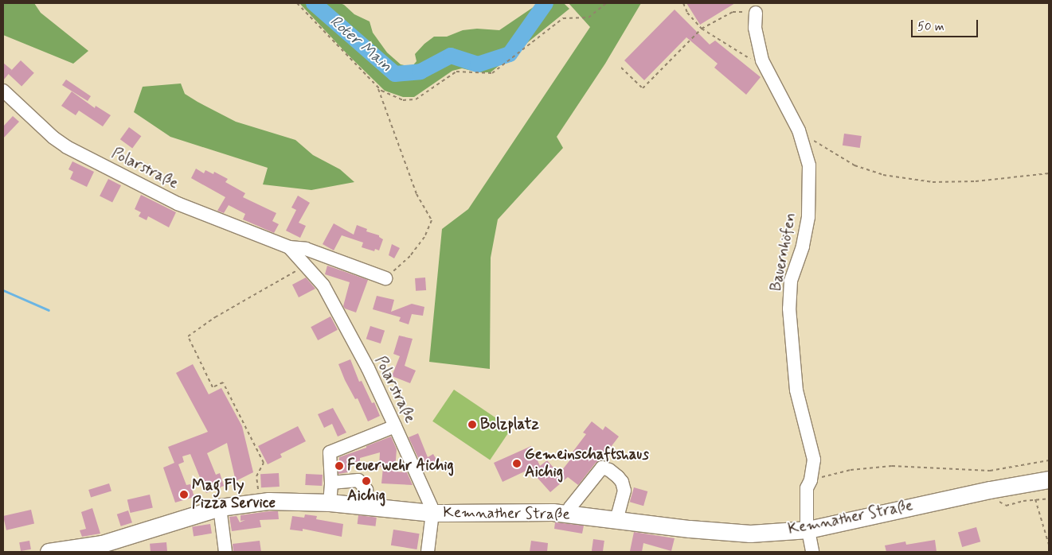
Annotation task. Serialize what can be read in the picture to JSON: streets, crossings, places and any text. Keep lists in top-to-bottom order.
{
  "streets": {
    "main road": ["Kemnather Straße"],
    "street": ["Polarstraße", "Bauernhöfen"]
  },
  "crossings": [
    ["Polarstraße", "Kemnather Straße"],
    ["Bauernhöfen", "Kemnather Straße"]
  ],
  "water": ["Roter Main"],
  "places": [
    "Bolzplatz",
    "Gemeinschaftshaus Aichig",
    "Feuerwehr Aichig",
    "Aichig",
    "Mag Fly Pizza Service"
  ],
  "scale_bar": "50 m"
}
